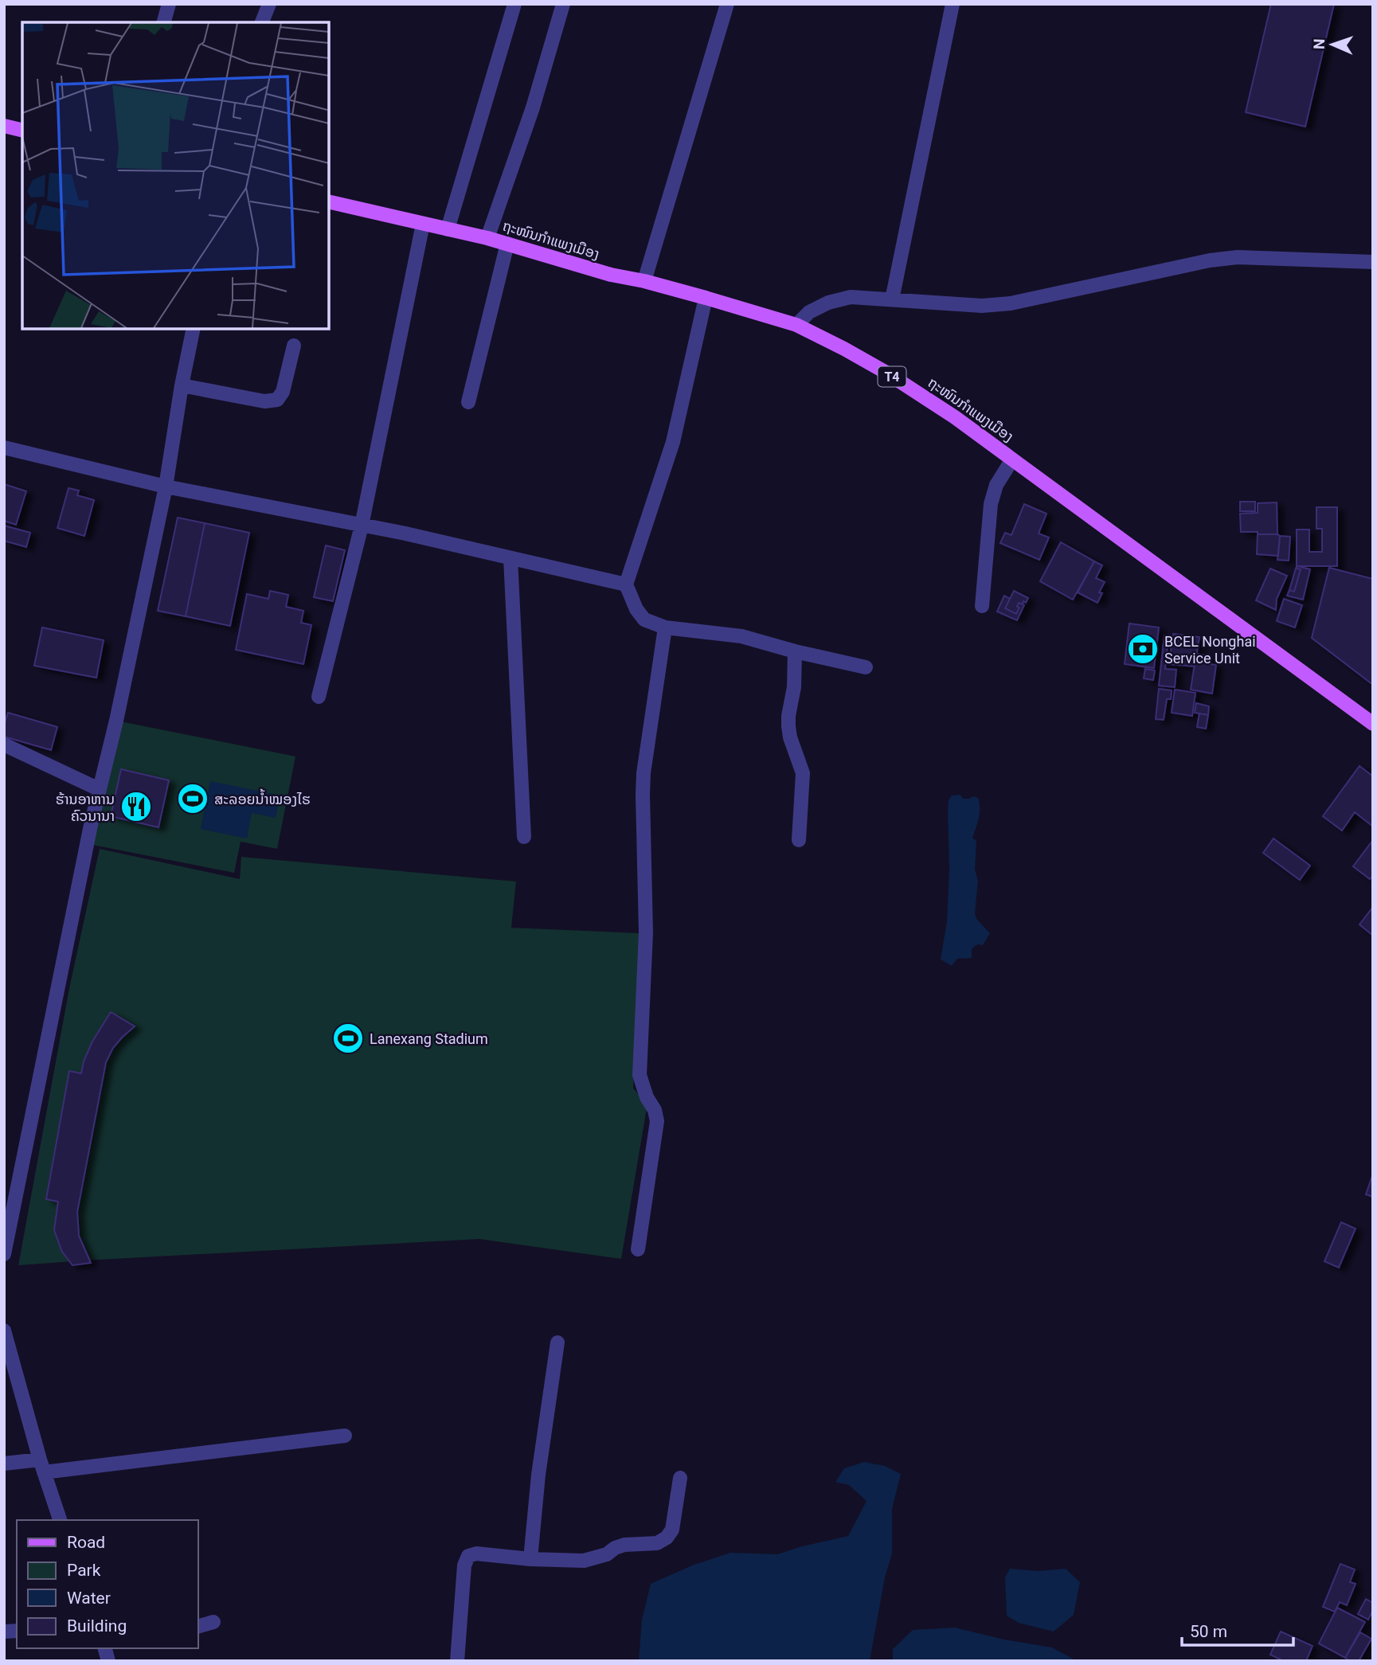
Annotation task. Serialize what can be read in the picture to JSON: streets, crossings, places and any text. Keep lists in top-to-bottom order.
{
  "streets": {
    "main road": ["ຖະໜົນກຳແພງເມືອງ", "T4"]
  },
  "places": {
    "bank": ["BCEL Nonghai Service Unit"],
    "sports": ["ສະລອຍນ້ຳໝອງໄຮ", "Lanexang Stadium"],
    "restaurant": ["ຮ້ານອາຫານ ຄົວນານາ"]
  },
  "legend": [
    "Road",
    "Park",
    "Water",
    "Building"
  ],
  "scale_bar": "50 m",
  "north": "left"
}
